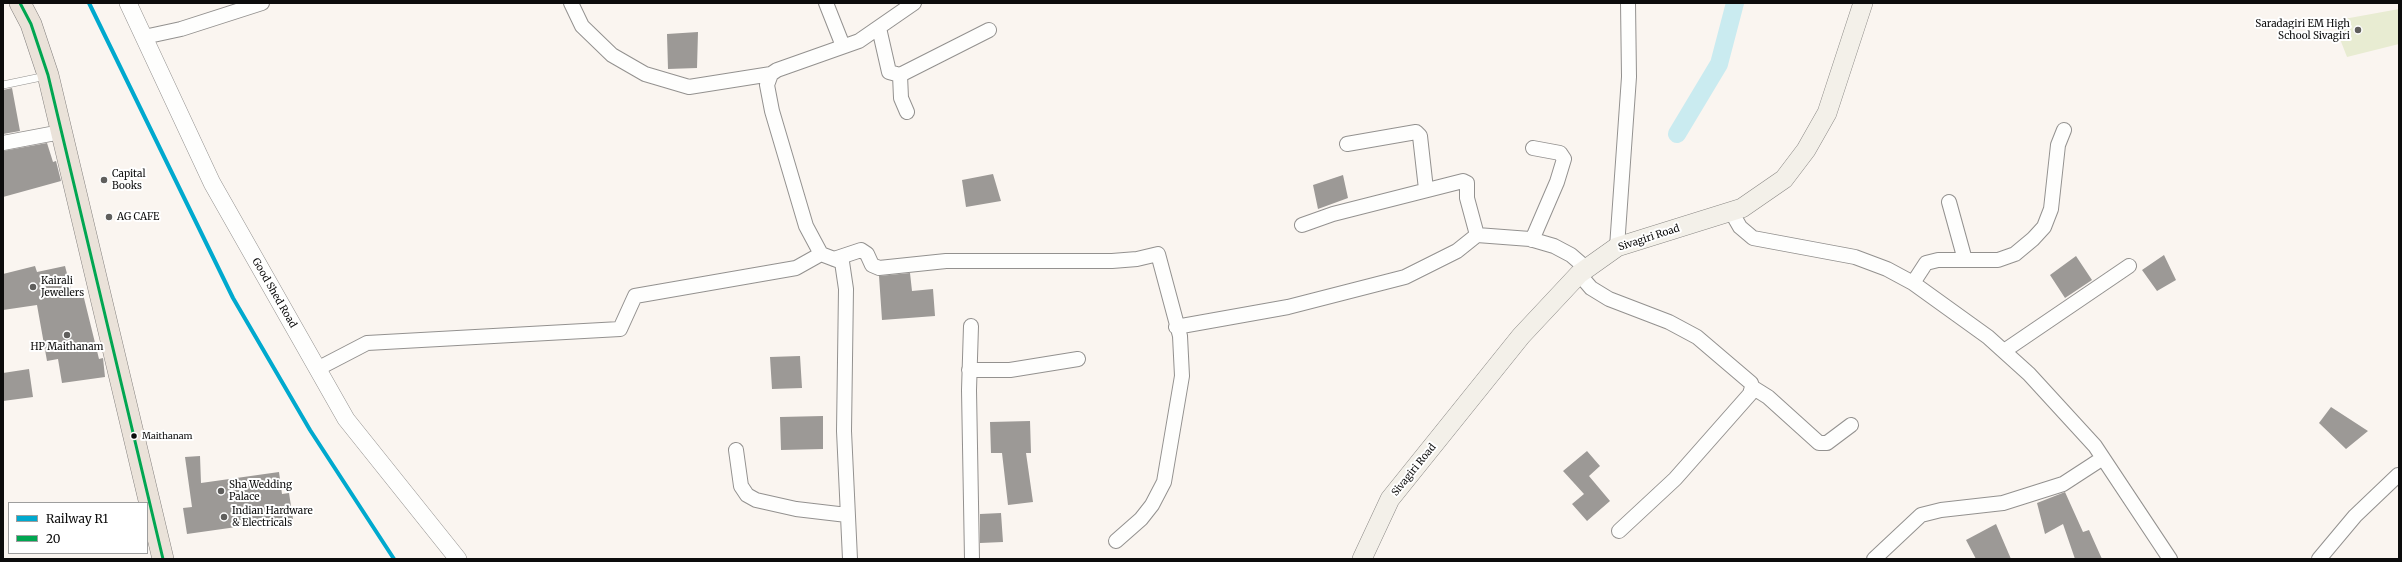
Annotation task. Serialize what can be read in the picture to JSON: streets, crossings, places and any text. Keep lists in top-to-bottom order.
{
  "streets": {
    "main road": ["Sivagiri Road"],
    "street": ["Good Shed Road"]
  },
  "places": [
    "Saradagiri EM High School Sivagiri",
    "Capital Books",
    "AG CAFE",
    "Kairali Jewellers",
    "HP Maithanam",
    "Maithanam",
    "Sha Wedding Palace",
    "Indian Hardware & Electricals"
  ],
  "lines": ["rail line R1", "transit line 20"],
  "legend": ["Railway R1", "20"]
}
